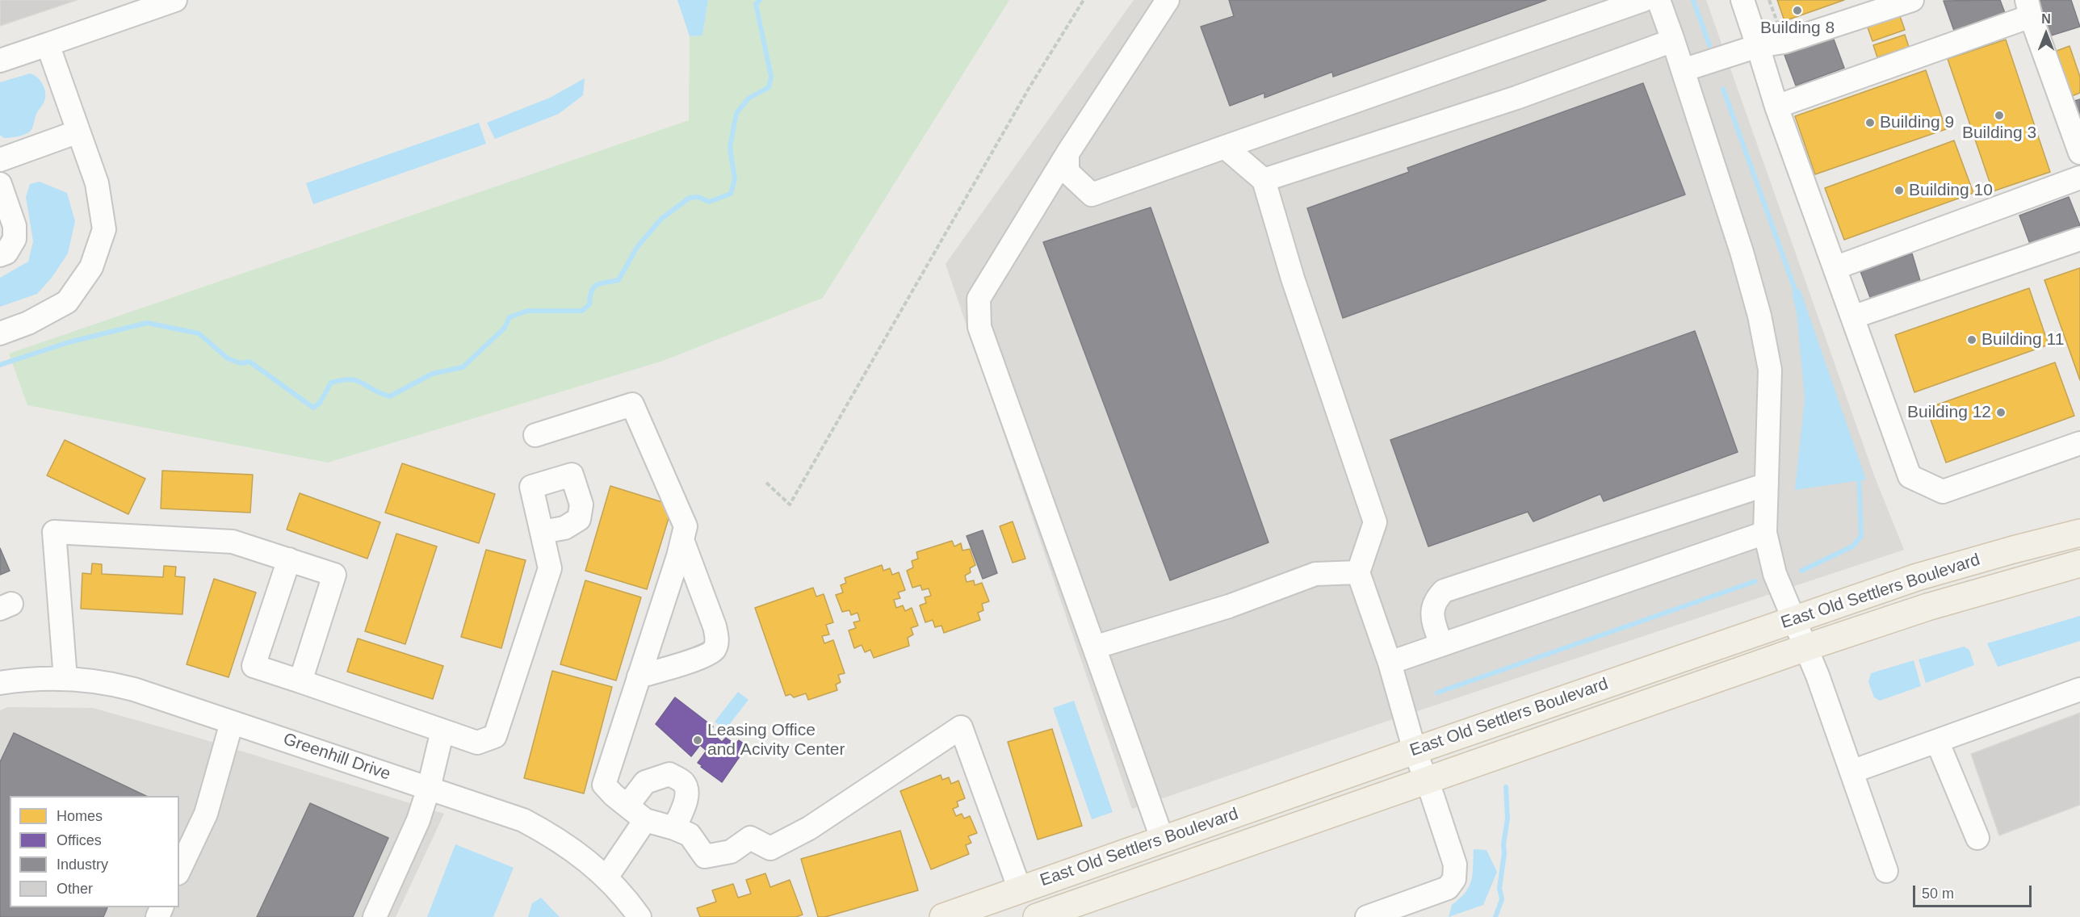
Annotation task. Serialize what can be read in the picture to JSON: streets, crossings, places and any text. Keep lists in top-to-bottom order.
{
  "streets": {
    "main road": ["East Old Settlers Boulevard"],
    "street": ["Greenhill Drive"]
  },
  "places": [
    "Building 8",
    "Building 3",
    "Building 9",
    "Building 10",
    "Building 11",
    "Building 12",
    "Leasing Office and Acivity Center"
  ],
  "legend": [
    "Homes",
    "Offices",
    "Industry",
    "Other"
  ],
  "scale_bar": "50 m",
  "north": "top"
}
